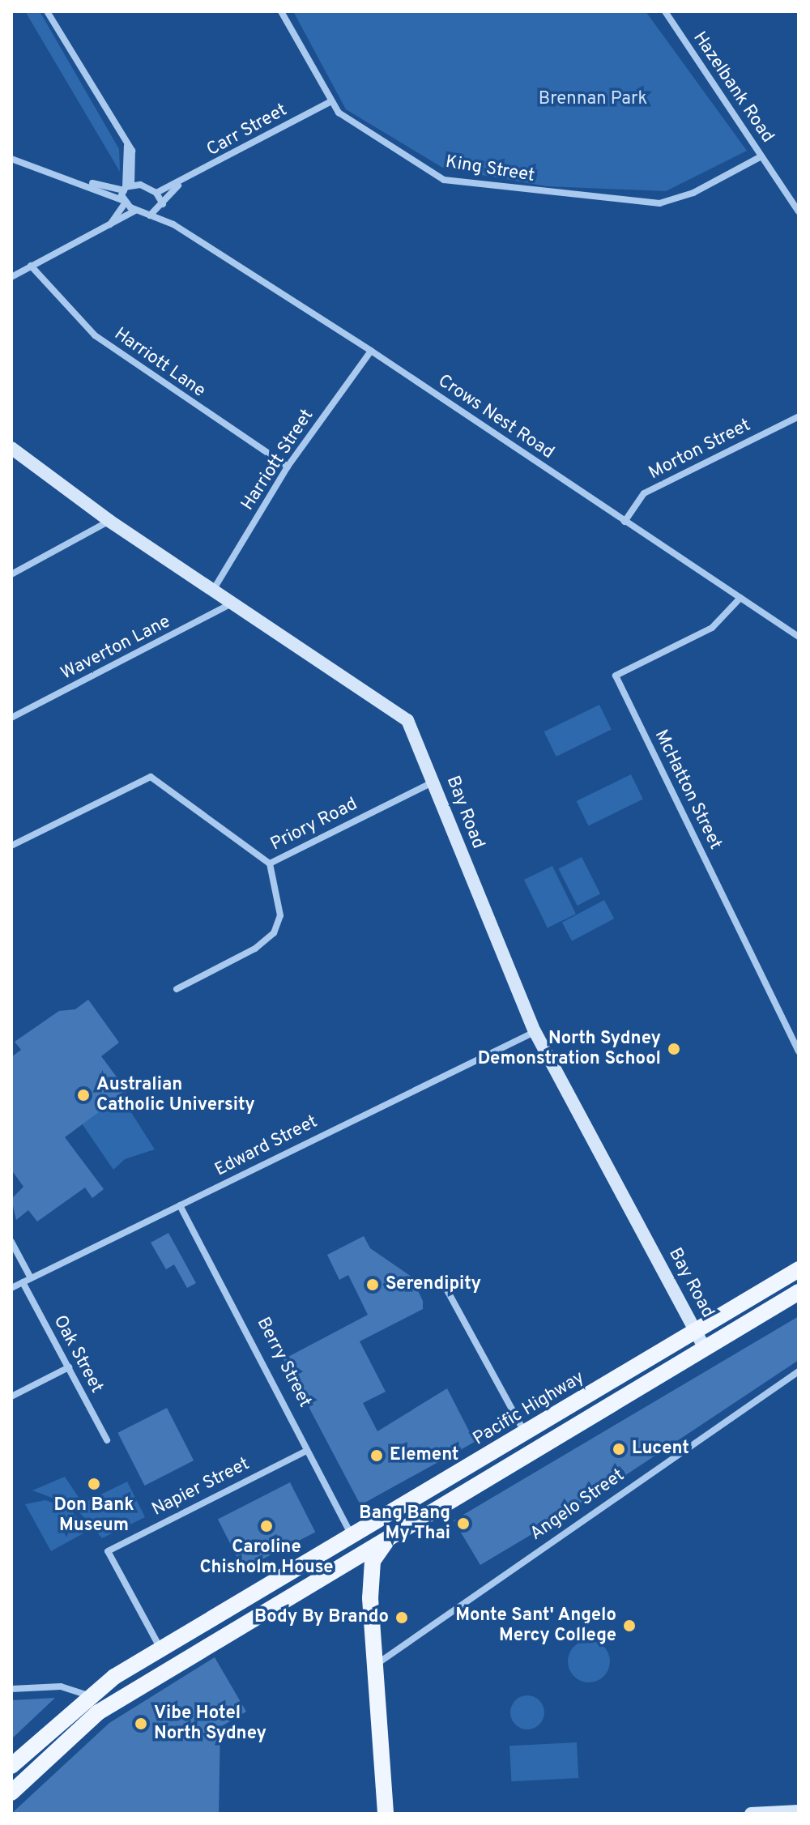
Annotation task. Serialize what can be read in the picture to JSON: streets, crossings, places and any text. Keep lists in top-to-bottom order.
{
  "streets": {
    "main road": ["Pacific Highway"],
    "street": [
      "Hazelbank Road",
      "Carr Street",
      "King Street",
      "Harriott Lane",
      "Crows Nest Road",
      "Morton Street",
      "Harriott Street",
      "Waverton Lane",
      "McHatton Street",
      "Bay Road",
      "Priory Road",
      "Edward Street",
      "Oak Street",
      "Berry Street",
      "Napier Street",
      "Angelo Street"
    ]
  },
  "crossings": [
    ["Hazelbank Road", "King Street"],
    ["Carr Street", "King Street"],
    ["Carr Street", "Crows Nest Road"],
    ["Harriott Lane", "Harriott Street"],
    ["Crows Nest Road", "Morton Street"],
    ["Crows Nest Road", "Harriott Street"],
    ["Crows Nest Road", "McHatton Street"],
    ["Harriott Street", "Bay Road"],
    ["Waverton Lane", "Bay Road"],
    ["Bay Road", "Priory Road"],
    ["Bay Road", "Edward Street"],
    ["Bay Road", "Pacific Highway"],
    ["Edward Street", "Oak Street"],
    ["Edward Street", "Berry Street"],
    ["Berry Street", "Pacific Highway"],
    ["Berry Street", "Napier Street"],
    ["Pacific Highway", "Napier Street"]
  ],
  "parks": ["Brennan Park"],
  "places": [
    "North Sydney Demonstration School",
    "Australian Catholic University",
    "Serendipity",
    "Lucent",
    "Element",
    "Don Bank Museum",
    "Bang Bang My Thai",
    "Caroline Chisholm House",
    "Body By Brando",
    "Monte Sant' Angelo Mercy College",
    "Vibe Hotel North Sydney"
  ]
}
